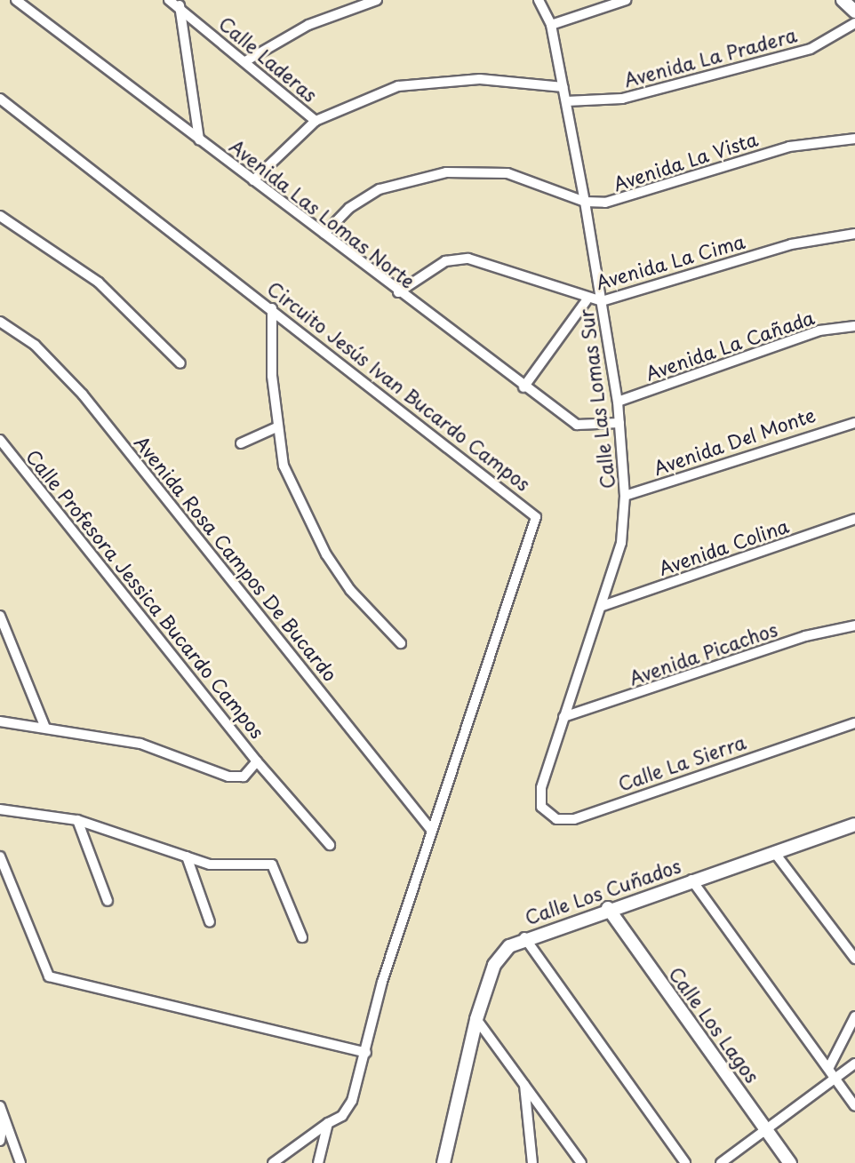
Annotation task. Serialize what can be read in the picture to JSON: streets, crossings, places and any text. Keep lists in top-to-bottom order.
{
  "streets": {
    "street": [
      "Avenida La Pradera",
      "Calle Laderas",
      "Avenida La Vista",
      "Avenida Las Lomas Norte",
      "Avenida La Cima",
      "Avenida La Cañada",
      "Circuito Jesús Ivan Bucardo Campos",
      "Calle Las Lomas Sur",
      "Avenida Del Monte",
      "Avenida Colina",
      "Avenida Rosa Campos De Bucardo",
      "Calle Profesora Jessica Bucardo Campos",
      "Avenida Picachos",
      "Calle La Sierra",
      "Calle Los Cuñados",
      "Calle Los Lagos"
    ]
  },
  "crossings": [
    ["Avenida La Pradera", "Calle Las Lomas Sur"],
    ["Avenida La Vista", "Avenida Las Lomas Norte"],
    ["Avenida La Vista", "Calle Las Lomas Sur"],
    ["Avenida Las Lomas Norte", "Avenida La Cima"],
    ["Avenida Las Lomas Norte", "Calle Las Lomas Sur"],
    ["Avenida La Cima", "Calle Las Lomas Sur"],
    ["Avenida La Cañada", "Calle Las Lomas Sur"],
    ["Circuito Jesús Ivan Bucardo Campos", "Avenida Rosa Campos De Bucardo"],
    ["Calle Las Lomas Sur", "Avenida Del Monte"],
    ["Calle Las Lomas Sur", "Avenida Colina"],
    ["Calle Las Lomas Sur", "Avenida Picachos"],
    ["Calle Las Lomas Sur", "Calle La Sierra"],
    ["Calle Los Cuñados", "Calle Los Lagos"]
  ]
}
